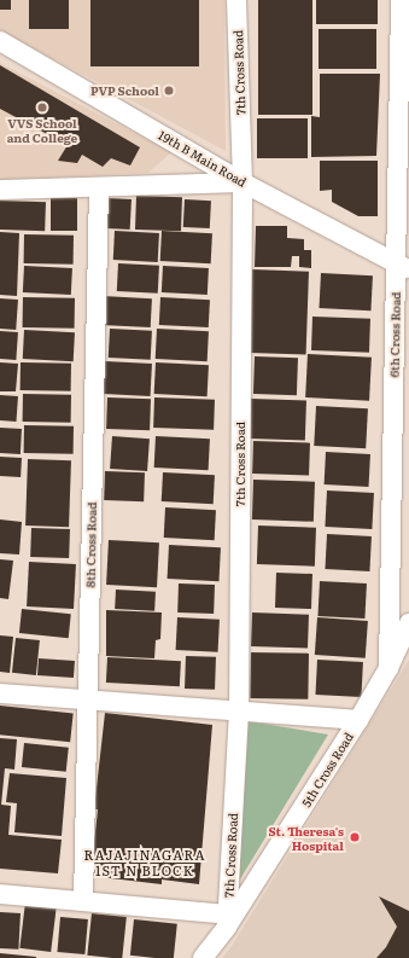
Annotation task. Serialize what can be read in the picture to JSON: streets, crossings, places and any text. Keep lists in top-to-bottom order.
{
  "streets": {
    "street": [
      "7th Cross Road",
      "19th B Main Road",
      "6th Cross Road",
      "8th Cross Road",
      "5th Cross Road"
    ]
  },
  "crossings": [
    ["7th Cross Road", "19th B Main Road"],
    ["7th Cross Road", "5th Cross Road"],
    ["19th B Main Road", "6th Cross Road"],
    ["6th Cross Road", "5th Cross Road"]
  ],
  "districts": ["RAJAJINAGARA 1ST N BLOCK"],
  "places": ["PVP School", "VVS School and College", "St. Theresa's Hospital"]
}
